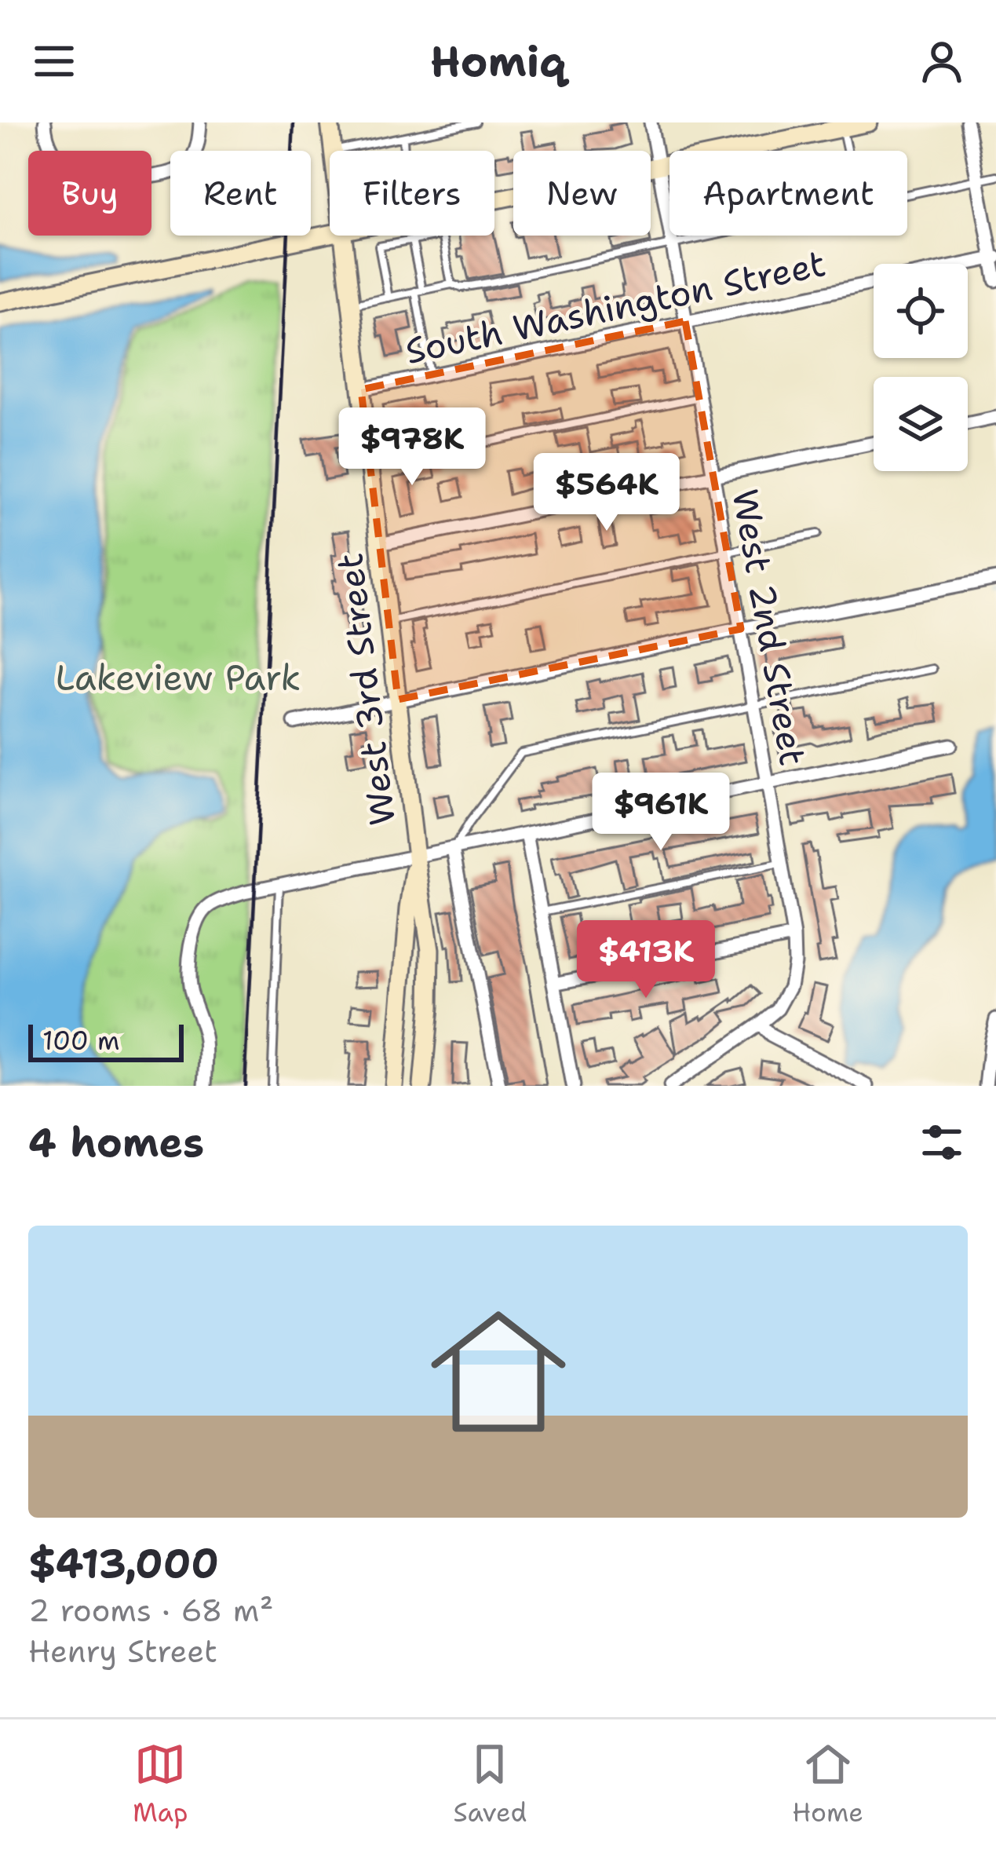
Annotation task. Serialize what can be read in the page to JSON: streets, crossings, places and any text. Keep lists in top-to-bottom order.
{
  "streets": {
    "street": ["South Washington Street", "West 2nd Street", "West 3rd Street"]
  },
  "crossings": [
    ["South Washington Street", "West 2nd Street"],
    ["South Washington Street", "West 3rd Street"]
  ],
  "parks": ["Lakeview Park"],
  "scale_bar": "100 m",
  "page": {
    "header": "Homiq",
    "chip": [
      "Buy",
      "Rent",
      "Filters",
      "New",
      "Apartment"
    ],
    "price": [
      "$978K",
      "$564K",
      "$961K",
      "$413K"
    ],
    "scale": "100 m",
    "heading": "4 homes",
    "list": [
      {
        "name": "$413,000",
        "note": "2 rooms · 68 m² · Henry Street"
      }
    ],
    "tabs": ["Map", "Saved", "Home"]
  }
}
